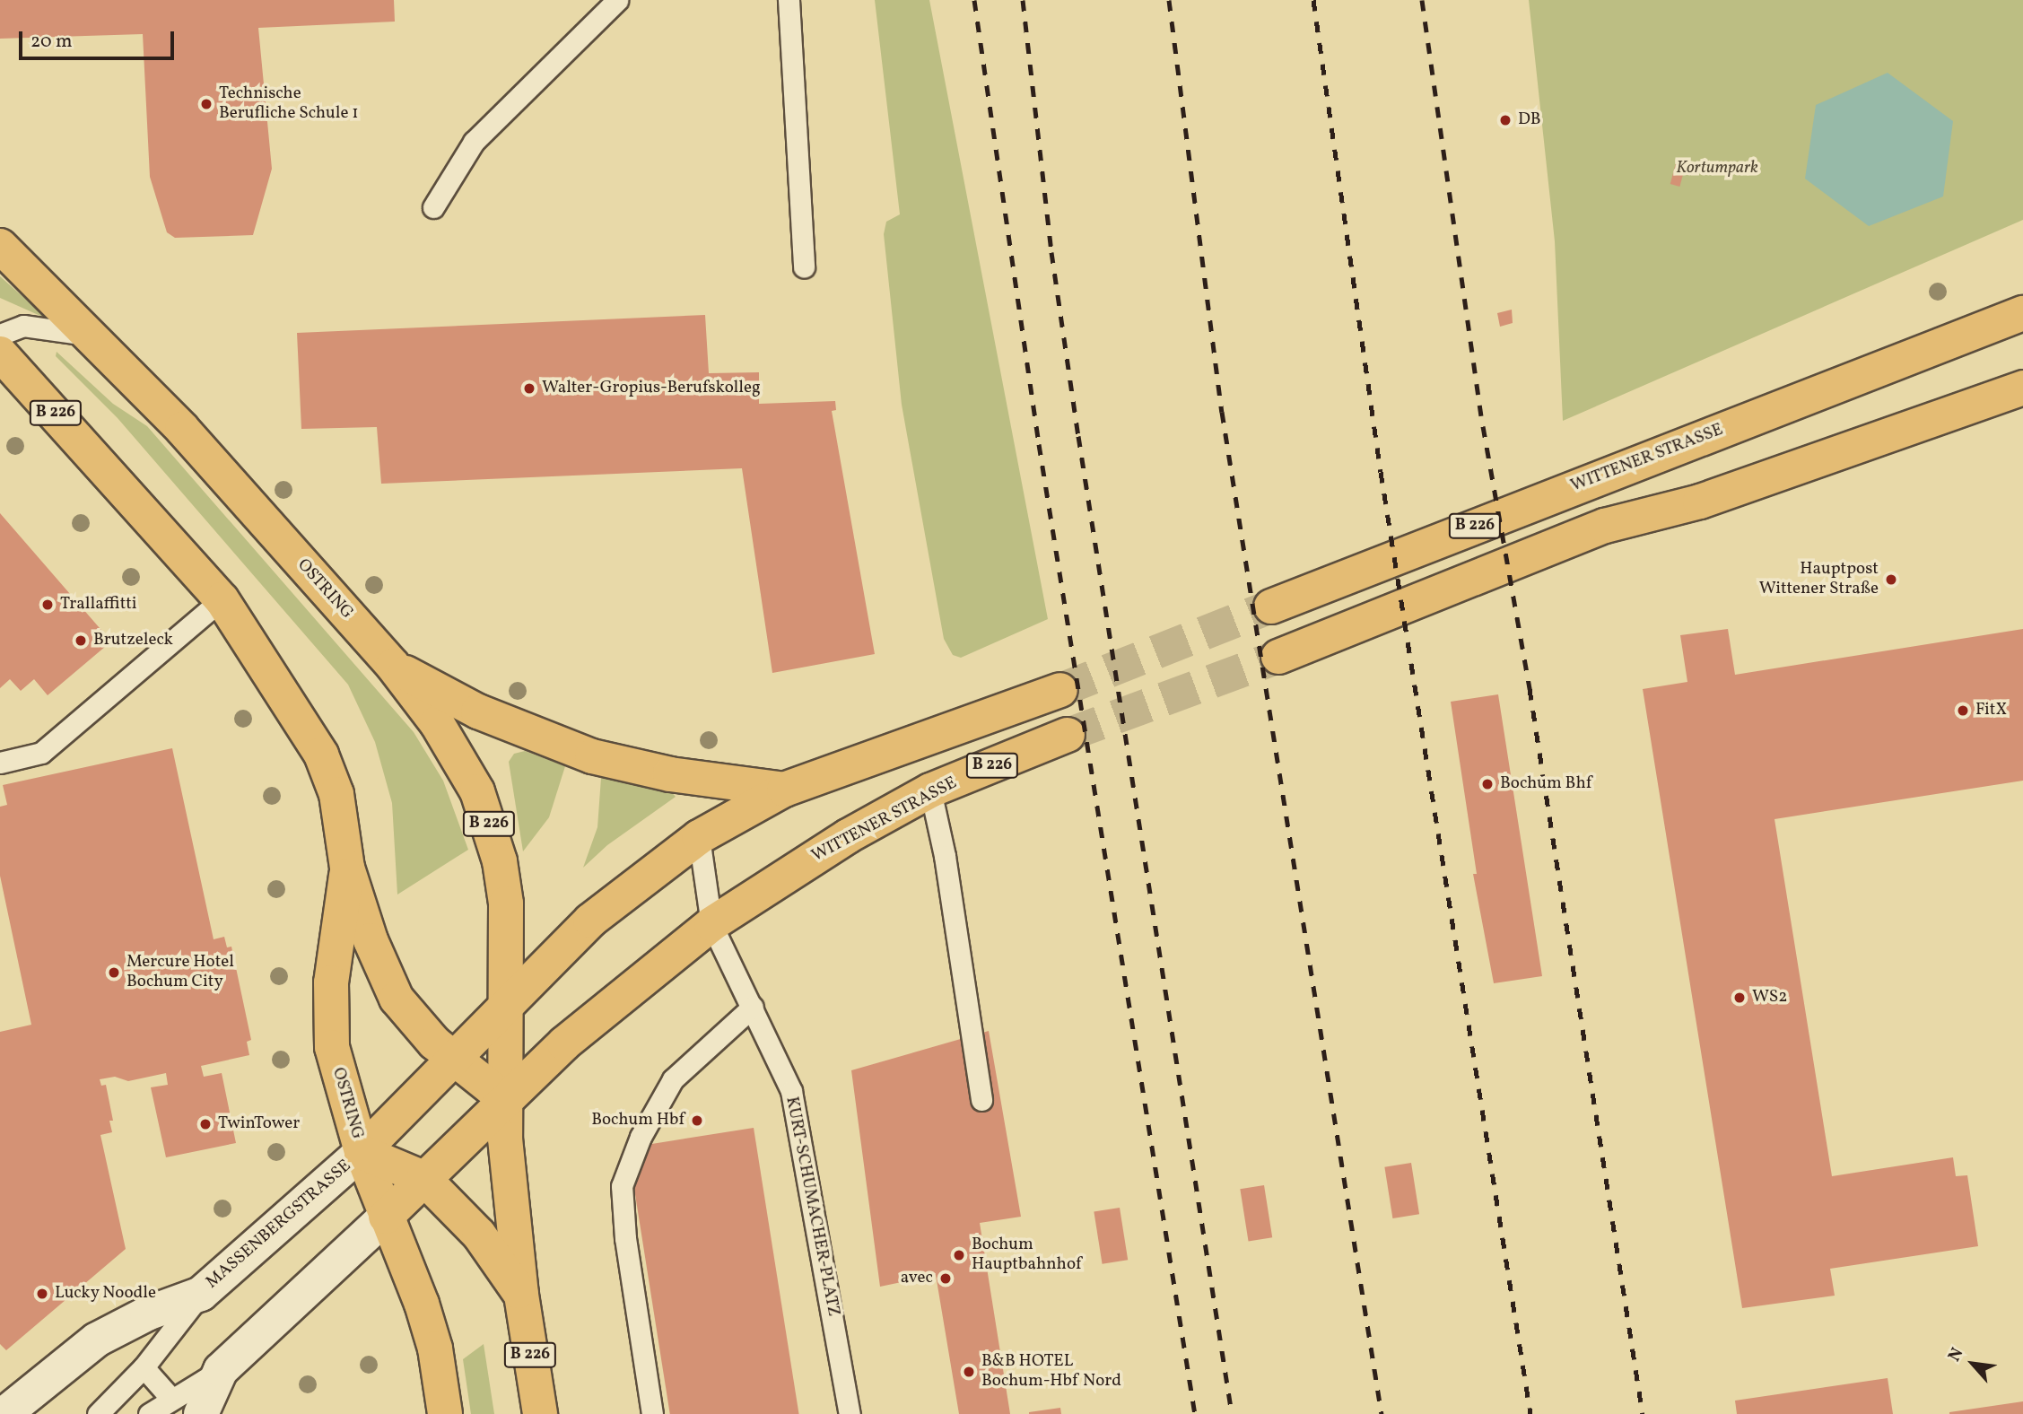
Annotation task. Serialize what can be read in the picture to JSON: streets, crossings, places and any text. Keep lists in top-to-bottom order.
{
  "streets": {
    "main road": ["B 226", "WITTENER STRASSE", "OSTRING"],
    "street": ["MASSENBERGSTRASSE"],
    "lane": ["KURT-SCHUMACHER-PLATZ"]
  },
  "crossings": [
    ["B 226", "WITTENER STRASSE"],
    ["B 226", "OSTRING"],
    ["B 226", "MASSENBERGSTRASSE"],
    ["WITTENER STRASSE", "KURT-SCHUMACHER-PLATZ"],
    ["OSTRING", "MASSENBERGSTRASSE"]
  ],
  "parks": ["Kortumpark"],
  "places": [
    "Technische Berufliche Schule 1",
    "DB",
    "Walter-Gropius-Berufskolleg",
    "Hauptpost Wittener Straße",
    "Trallaffitti",
    "Brutzeleck",
    "FitX",
    "Bochum Bhf",
    "Mercure Hotel Bochum City",
    "WS2",
    "Bochum Hbf",
    "TwinTower",
    "Bochum Hauptbahnhof",
    "avec",
    "Lucky Noodle",
    "B&B HOTEL Bochum-Hbf Nord"
  ],
  "scale_bar": "20 m",
  "north": "top left"
}
